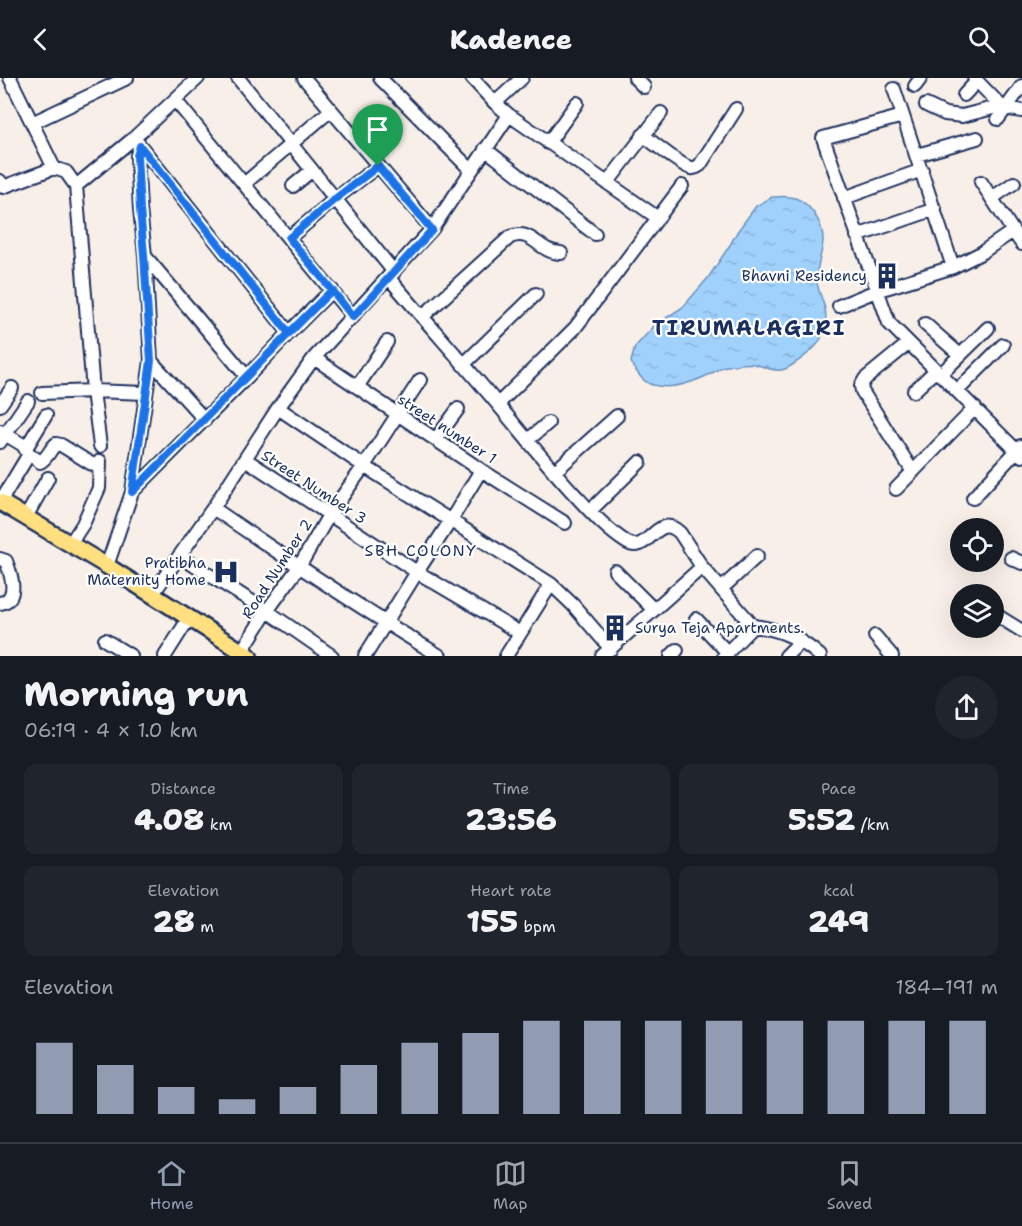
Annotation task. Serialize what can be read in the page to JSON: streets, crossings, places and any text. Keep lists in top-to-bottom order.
{
  "streets": {
    "street": ["street number 1", "Street Number 3", "Road Number 2"]
  },
  "crossings": [
    ["street number 1", "Road Number 2"],
    ["Street Number 3", "Road Number 2"]
  ],
  "districts": ["TIRUMALAGIRI", "SBH COLONY"],
  "places": {
    "building": ["Bhavni Residency", "Surya Teja Apartments."],
    "hospital": ["Pratibha Maternity Home"]
  },
  "page": {
    "header": "Kadence",
    "heading": ["Morning run", "06:19 · 4 × 1.0 km"],
    "stats": [
      ["Distance", "4.08 km"],
      ["Time", "23:56"],
      ["Pace", "5:52 /km"],
      ["Elevation", "28 m"],
      ["Heart rate", "155 bpm"],
      ["kcal", "249"]
    ],
    "chart": ["Elevation", "184–191 m"],
    "tabs": ["Home", "Map", "Saved"]
  }
}
